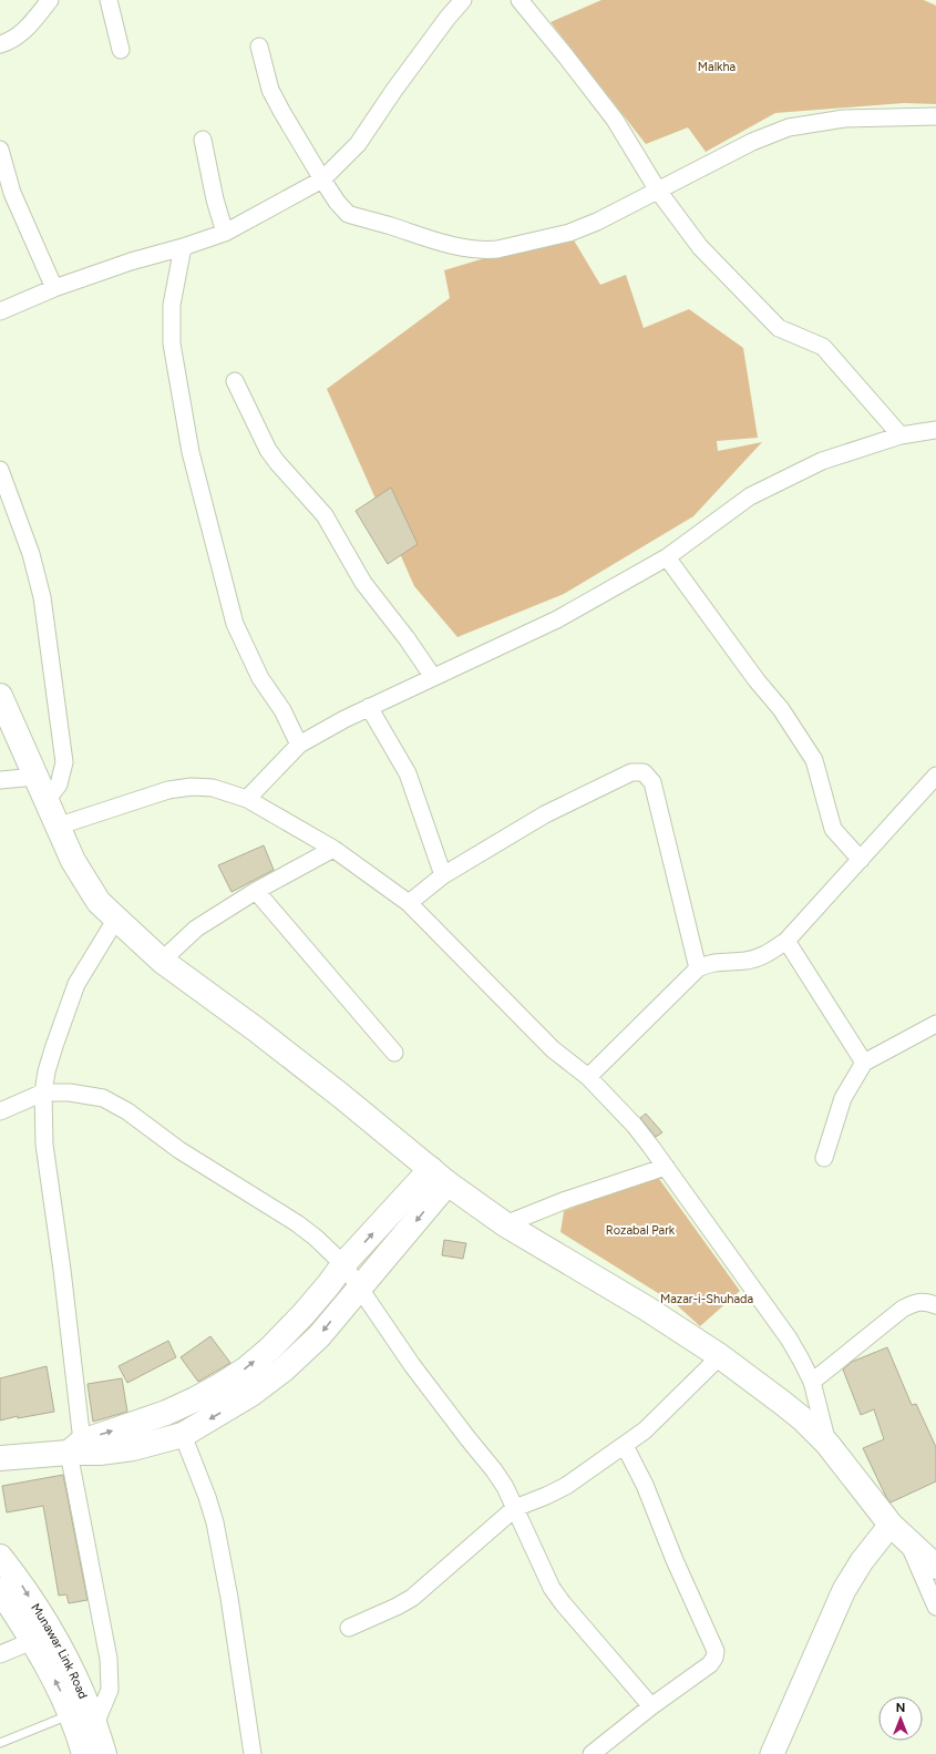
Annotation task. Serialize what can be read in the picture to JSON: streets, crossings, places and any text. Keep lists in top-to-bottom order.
{
  "streets": {
    "main road": ["Munawar Link Road"]
  },
  "parks": ["Malkha", "Rozabal Park", "Mazar-i-Shuhada"],
  "north": "top"
}
